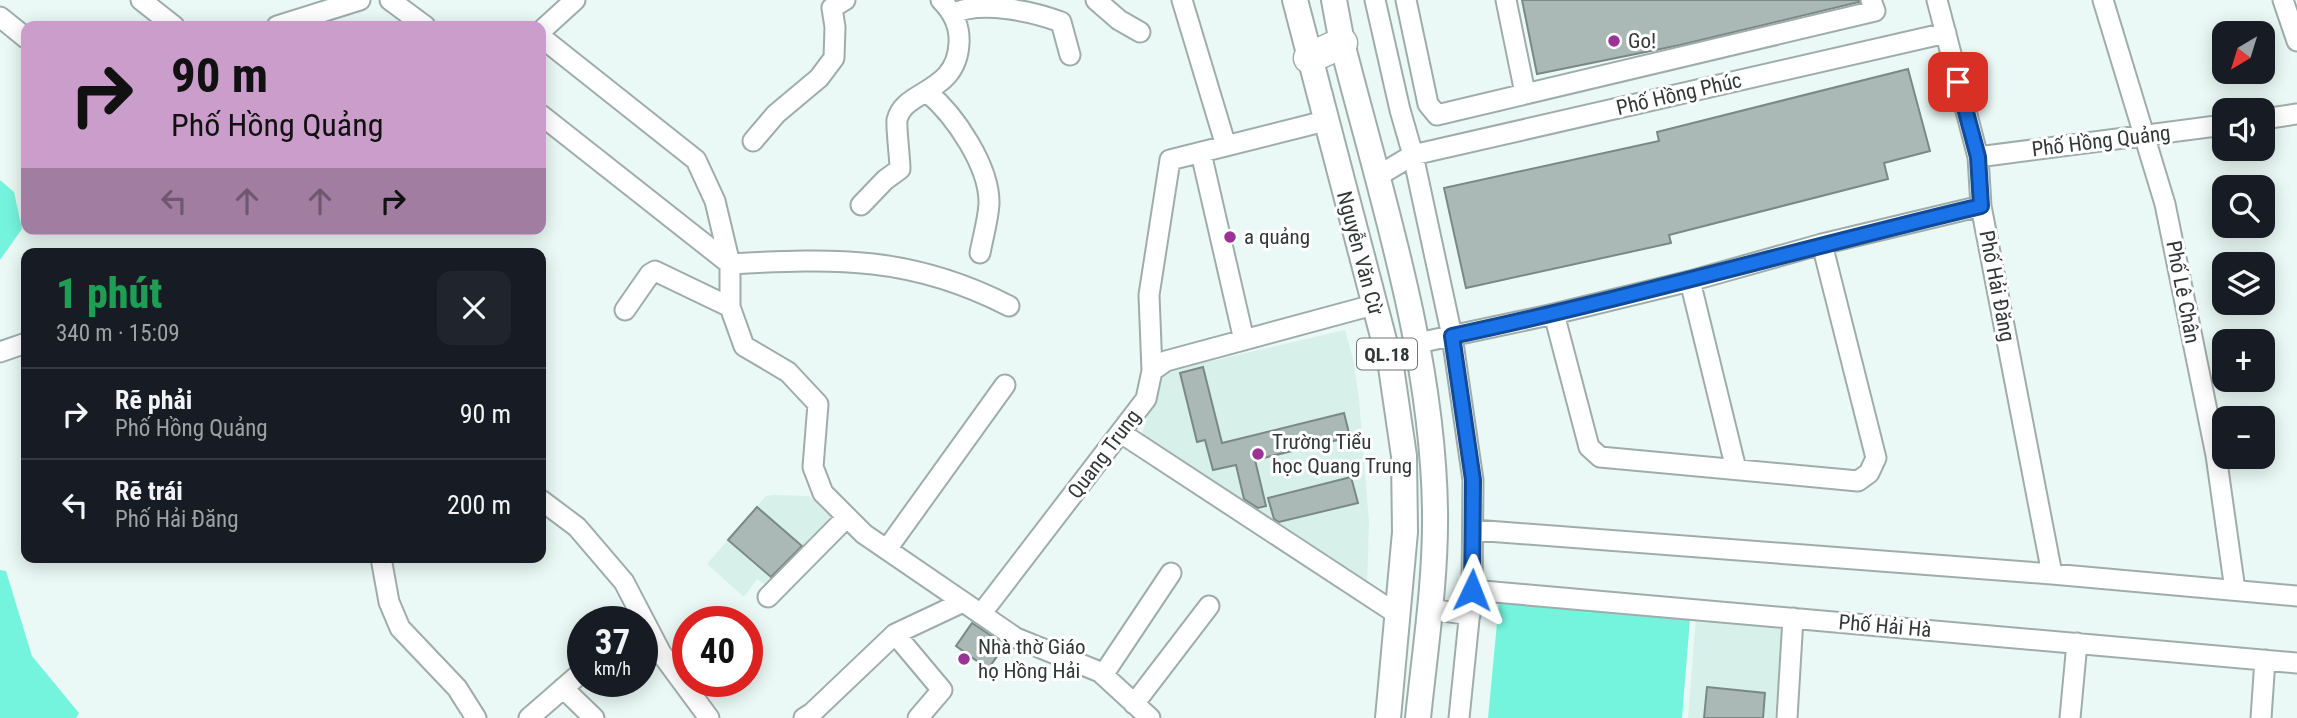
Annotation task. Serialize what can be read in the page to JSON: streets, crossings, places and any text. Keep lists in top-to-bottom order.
{
  "streets": {
    "main road": ["Nguyễn Văn Cừ", "QL.18"],
    "street": [
      "Phố Hồng Phúc",
      "Phố Hồng Quảng",
      "Phố Hải Đăng",
      "Phố Lê Chân",
      "Quang Trung",
      "Phố Hải Hà"
    ]
  },
  "crossings": [
    ["Phố Hồng Phúc", "Nguyễn Văn Cừ"],
    ["Phố Hồng Phúc", "Phố Hải Đăng"],
    ["Phố Hồng Quảng", "Phố Hải Đăng"],
    ["Phố Hồng Quảng", "Phố Lê Chân"]
  ],
  "places": [
    "Go!",
    "a quảng",
    "Trường Tiểu học Quang Trung",
    "Nhà thờ Giáo họ Hồng Hải"
  ],
  "north": "bottom left",
  "page": {
    "map_buttons": ["+", "−"],
    "turn": ["90 m", "Phố Hồng Quảng"],
    "heading": ["1 phút", "340 m · 15:09"],
    "list": [
      {
        "name": "Rẽ phải",
        "note": "Phố Hồng Quảng",
        "value": "90 m"
      },
      {
        "name": "Rẽ trái",
        "note": "Phố Hải Đăng",
        "value": "200 m"
      }
    ],
    "speed": "37 km/h",
    "limit": "40"
  }
}
